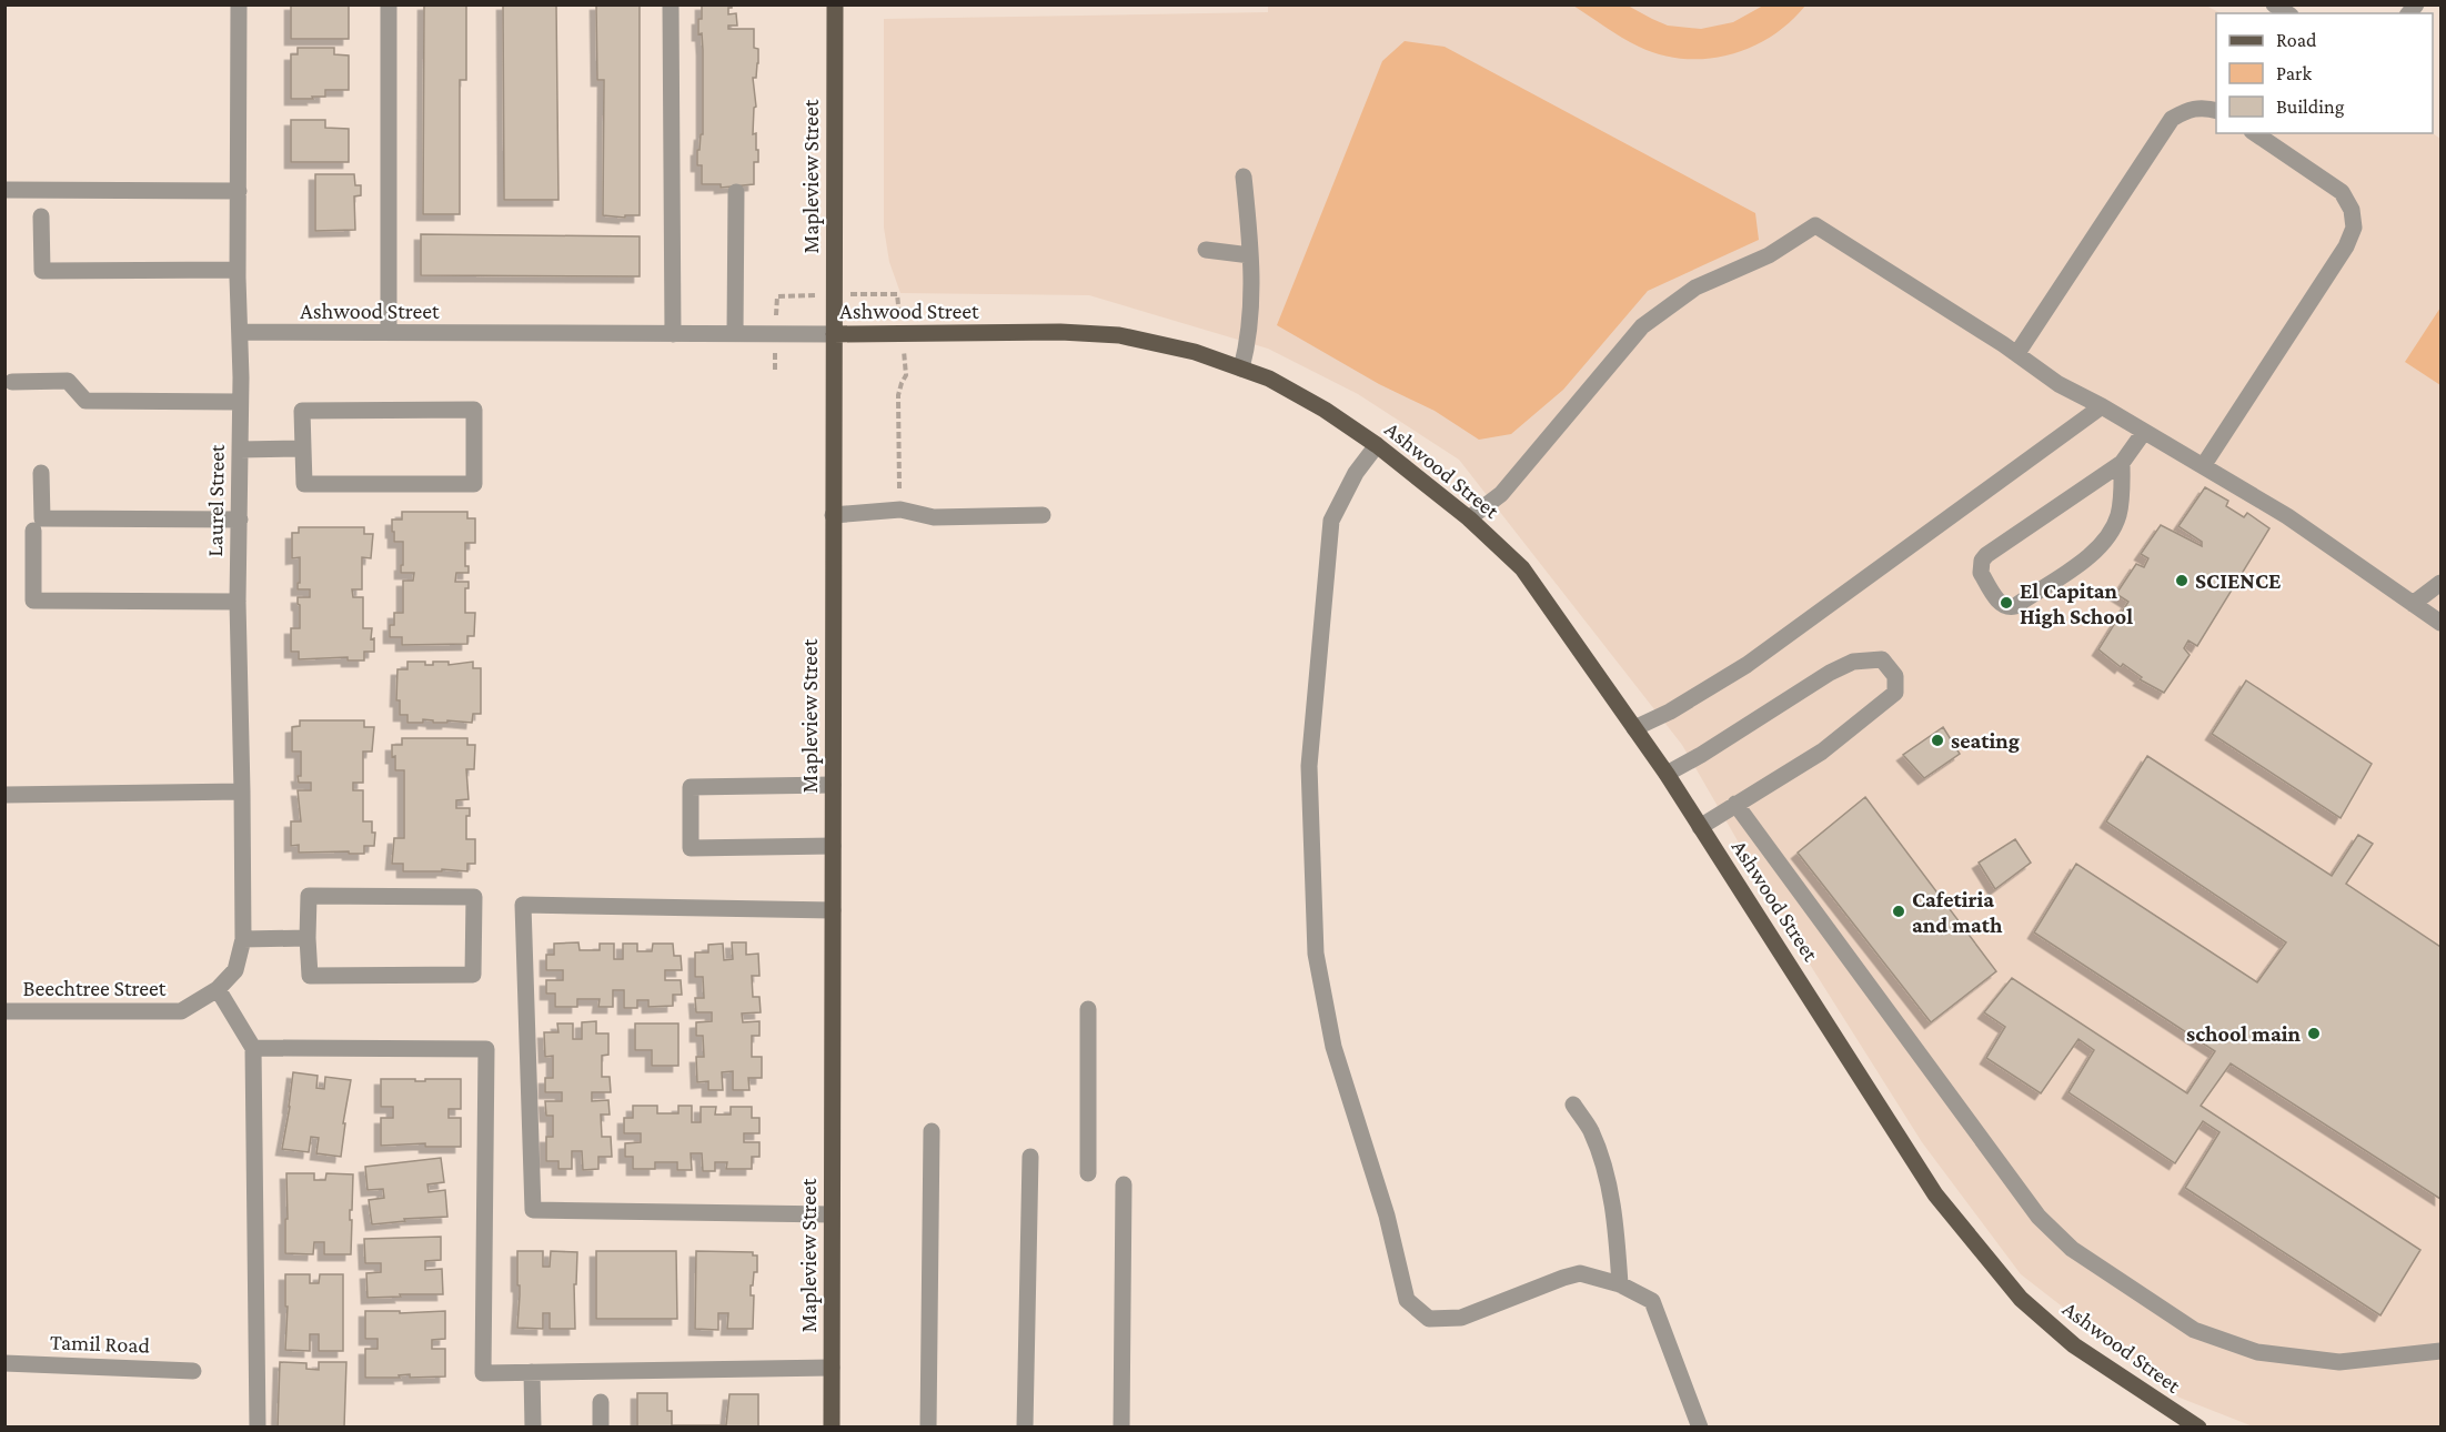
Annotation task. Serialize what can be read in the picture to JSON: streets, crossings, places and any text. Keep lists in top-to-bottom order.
{
  "streets": {
    "main road": ["Mapleview Street", "Ashwood Street"],
    "street": ["Laurel Street", "Beechtree Street", "Tamil Road"]
  },
  "crossings": [
    ["Mapleview Street", "Ashwood Street"],
    ["Ashwood Street", "Laurel Street"],
    ["Laurel Street", "Beechtree Street"]
  ],
  "places": [
    "SCIENCE",
    "El Capitan High School",
    "seating",
    "Cafetiria and math",
    "school main"
  ],
  "legend": ["Road", "Park", "Building"]
}
